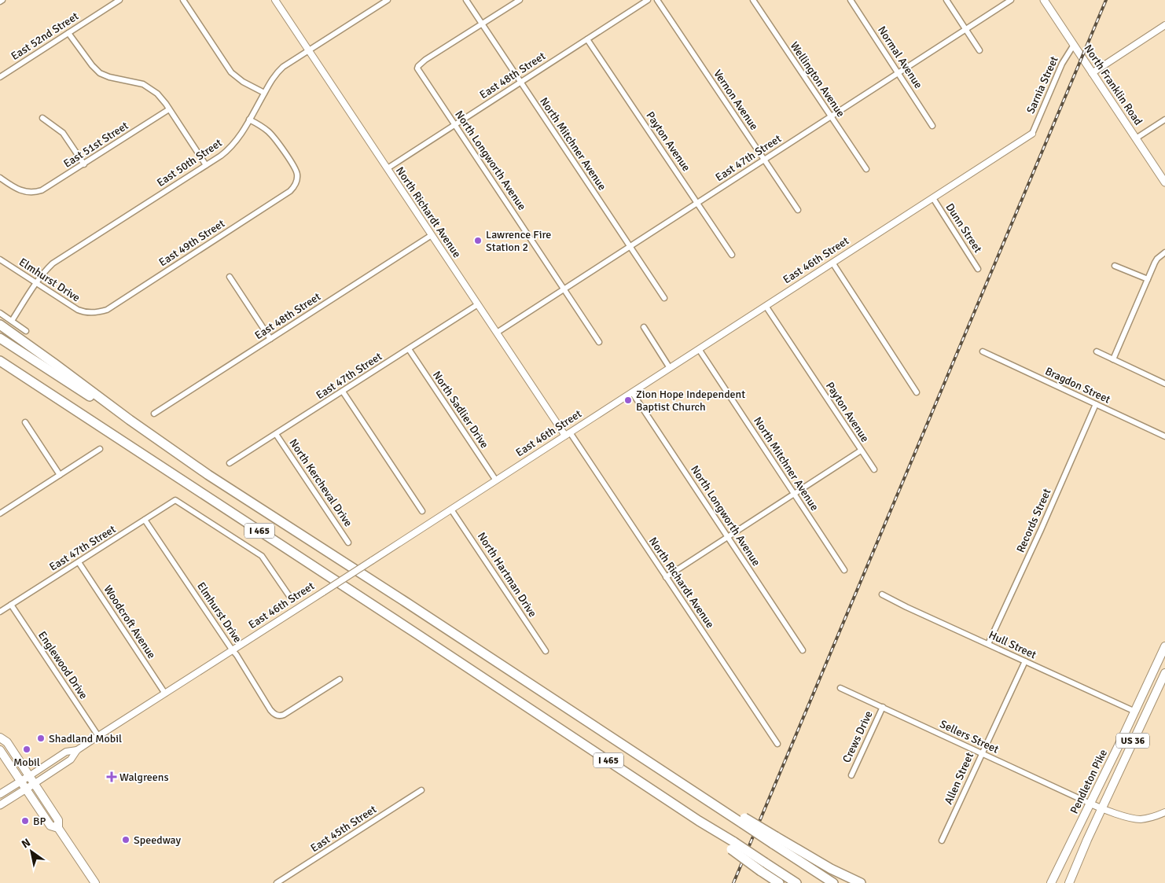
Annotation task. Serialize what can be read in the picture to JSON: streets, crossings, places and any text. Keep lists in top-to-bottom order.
{
  "streets": {
    "highway": ["I 465"],
    "main road": [
      "North Franklin Road",
      "East 46th Street",
      "US 36",
      "Pendleton Pike"
    ],
    "street": [
      "East 52nd Street",
      "Normal Avenue",
      "East 48th Street",
      "Wellington Avenue",
      "Sarnia Street",
      "Vernon Avenue",
      "Payton Avenue",
      "North Mitchner Avenue",
      "East 51st Street",
      "East 47th Street",
      "North Longworth Avenue",
      "East 50th Street",
      "North Richardt Avenue",
      "Dunn Street",
      "East 49th Street",
      "Elmhurst Drive",
      "Bragdon Street",
      "North Sadlier Drive",
      "North Kercheval Drive",
      "Records Street",
      "North Hartman Drive",
      "Woodcroft Avenue",
      "Hull Street",
      "Englewood Drive",
      "Crews Drive",
      "Sellers Street",
      "Allen Street",
      "East 45th Street"
    ]
  },
  "crossings": [
    ["Normal Avenue", "East 47th Street"],
    ["East 48th Street", "Payton Avenue"],
    ["East 48th Street", "North Mitchner Avenue"],
    ["East 48th Street", "North Longworth Avenue"],
    ["East 48th Street", "North Richardt Avenue"],
    ["Wellington Avenue", "East 47th Street"],
    ["Sarnia Street", "North Franklin Road"],
    ["Sarnia Street", "East 46th Street"],
    ["Vernon Avenue", "East 47th Street"],
    ["Payton Avenue", "East 47th Street"],
    ["Payton Avenue", "East 46th Street"],
    ["North Mitchner Avenue", "East 47th Street"],
    ["North Mitchner Avenue", "North Longworth Avenue"],
    ["North Mitchner Avenue", "East 46th Street"],
    ["East 47th Street", "North Longworth Avenue"],
    ["East 47th Street", "North Richardt Avenue"],
    ["East 47th Street", "Elmhurst Drive"],
    ["East 47th Street", "North Sadlier Drive"],
    ["East 47th Street", "North Kercheval Drive"],
    ["East 47th Street", "Woodcroft Avenue"],
    ["East 47th Street", "Englewood Drive"],
    ["North Longworth Avenue", "East 46th Street"],
    ["East 50th Street", "North Richardt Avenue"],
    ["East 50th Street", "East 49th Street"],
    ["East 50th Street", "Elmhurst Drive"],
    ["North Richardt Avenue", "East 46th Street"],
    ["Dunn Street", "East 46th Street"],
    ["East 49th Street", "Elmhurst Drive"],
    ["East 46th Street", "Elmhurst Drive"],
    ["East 46th Street", "North Sadlier Drive"],
    ["East 46th Street", "North Hartman Drive"],
    ["East 46th Street", "Woodcroft Avenue"],
    ["East 46th Street", "Englewood Drive"],
    ["Bragdon Street", "Records Street"],
    ["Records Street", "Hull Street"],
    ["Hull Street", "Allen Street"],
    ["Hull Street", "Pendleton Pike"],
    ["Crews Drive", "Sellers Street"],
    ["Sellers Street", "Allen Street"],
    ["Sellers Street", "Pendleton Pike"]
  ],
  "places": {
    "other": [
      "Lawrence Fire Station 2",
      "Zion Hope Independent Baptist Church",
      "Shadland Mobil",
      "Mobil",
      "BP",
      "Speedway"
    ],
    "health": ["Walgreens"]
  },
  "north": "top left"
}
